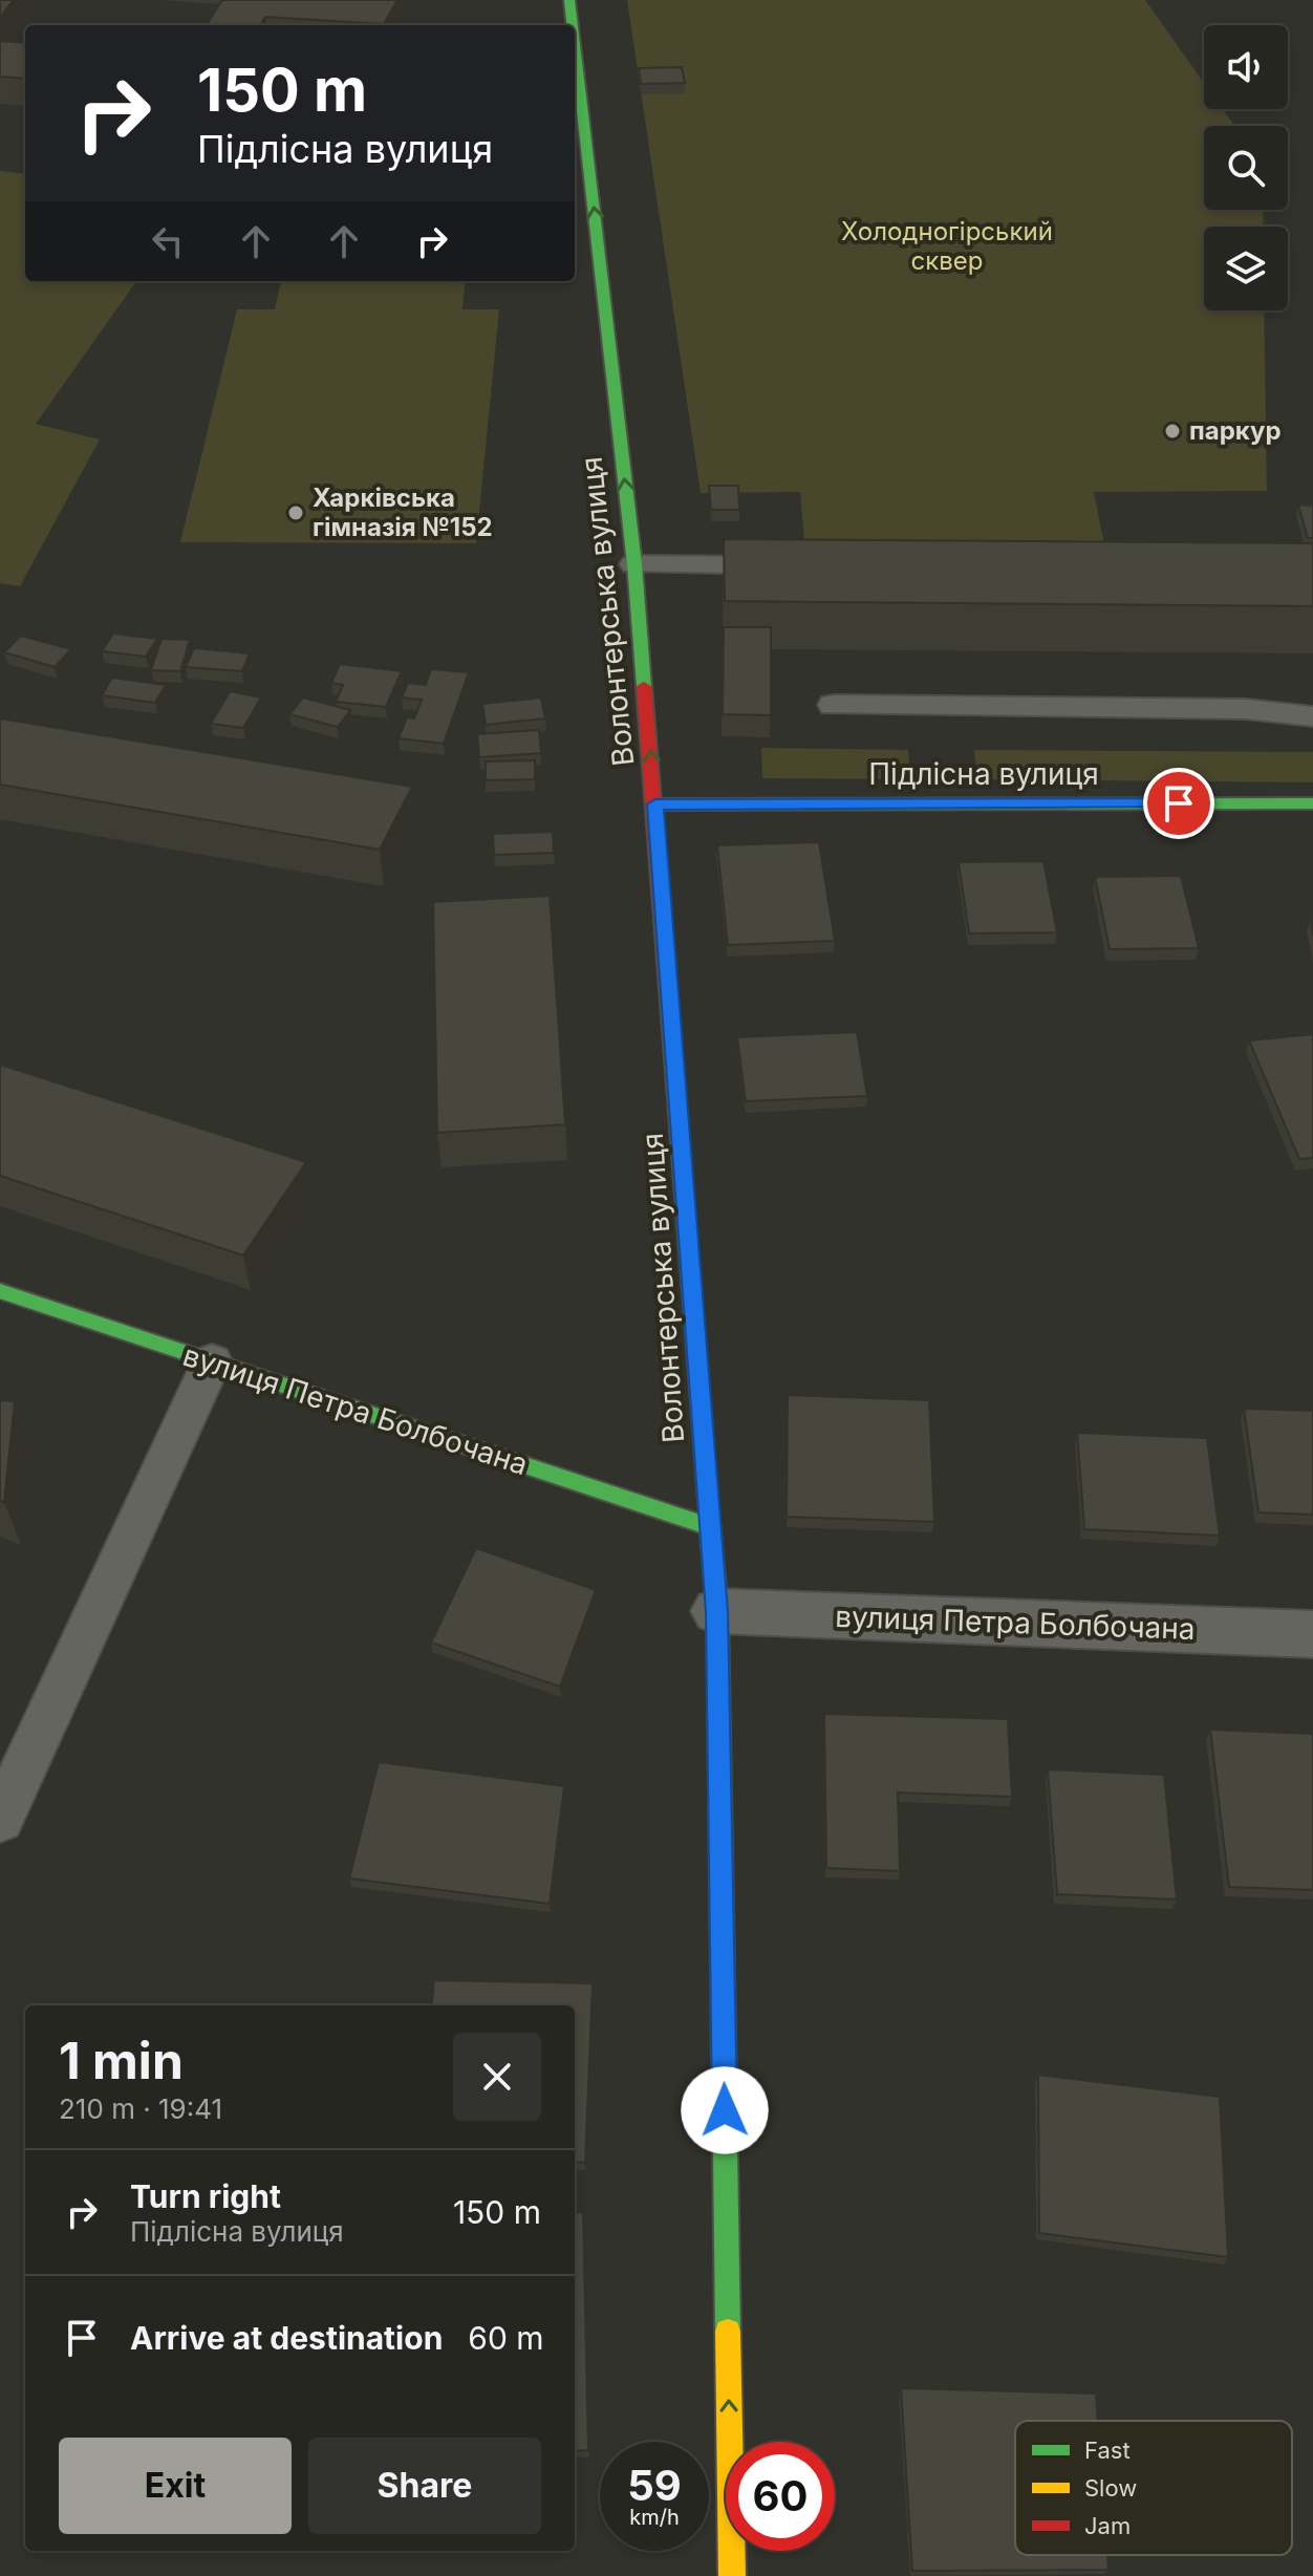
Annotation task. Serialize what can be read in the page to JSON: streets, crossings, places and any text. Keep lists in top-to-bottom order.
{
  "streets": {
    "main road": ["Волонтерська вулиця", "Підлісна вулиця", "вулиця Петра Болбочана"]
  },
  "crossings": [
    ["Волонтерська вулиця", "Підлісна вулиця"],
    ["Волонтерська вулиця", "вулиця Петра Болбочана"]
  ],
  "one_way": ["Волонтерська вулиця"],
  "parks": ["Холодногірський сквер"],
  "places": ["паркур", "Харківська гімназія №152"],
  "legend": ["Fast", "Slow", "Jam"],
  "page": {
    "turn": ["150 m", "Підлісна вулиця"],
    "heading": ["1 min", "210 m · 19:41"],
    "list": [
      {
        "name": "Turn right",
        "note": "Підлісна вулиця",
        "value": "150 m"
      },
      {
        "name": "Arrive at destination",
        "value": "60 m"
      }
    ],
    "buttons": ["Exit", "Share"],
    "speed": "59 km/h",
    "limit": "60"
  }
}
